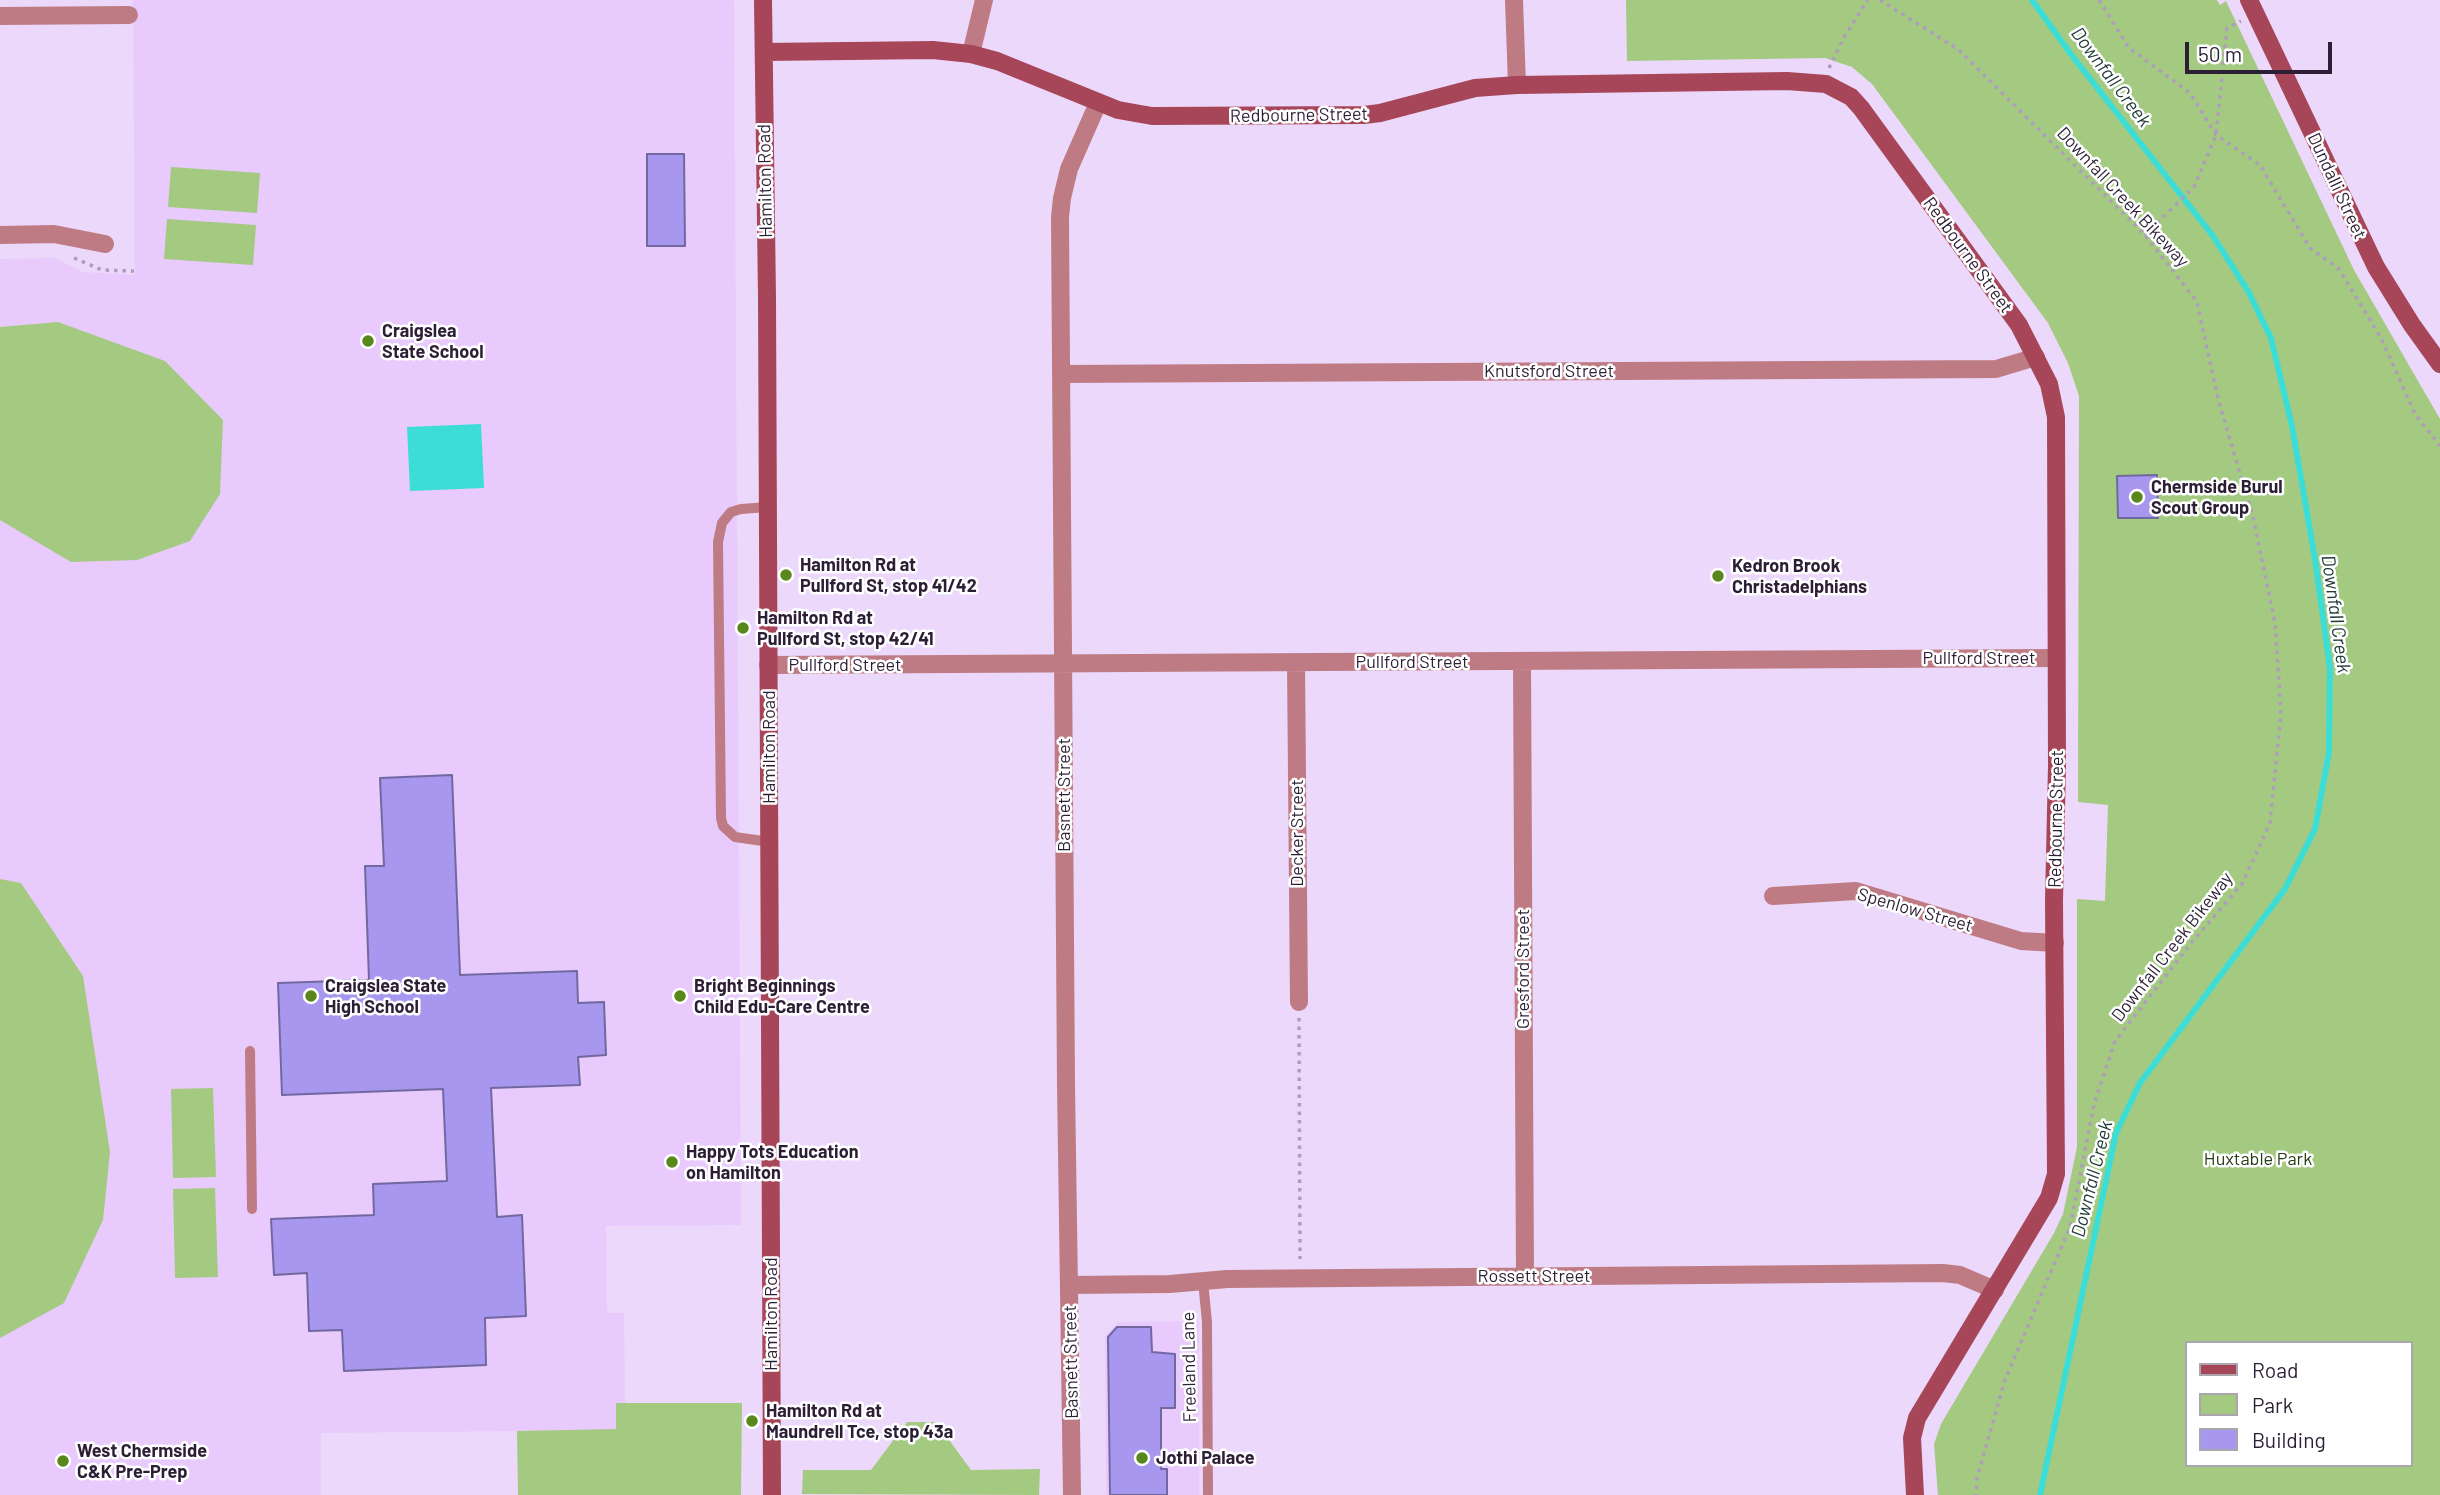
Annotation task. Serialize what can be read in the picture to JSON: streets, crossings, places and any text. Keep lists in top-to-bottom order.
{
  "streets": {
    "street": [
      "Redbourne Street",
      "Hamilton Road",
      "Dundalli Street",
      "Knutsford Street",
      "Pullford Street",
      "Basnett Street",
      "Decker Street",
      "Spenlow Street",
      "Gresford Street",
      "Rossett Street"
    ],
    "lane": ["Freeland Lane"],
    "path": ["Downfall Creek Bikeway"]
  },
  "crossings": [
    ["Redbourne Street", "Hamilton Road"],
    ["Redbourne Street", "Knutsford Street"],
    ["Redbourne Street", "Pullford Street"],
    ["Redbourne Street", "Basnett Street"],
    ["Redbourne Street", "Spenlow Street"],
    ["Redbourne Street", "Rossett Street"],
    ["Hamilton Road", "Pullford Street"],
    ["Knutsford Street", "Basnett Street"],
    ["Pullford Street", "Basnett Street"],
    ["Pullford Street", "Decker Street"],
    ["Pullford Street", "Gresford Street"],
    ["Basnett Street", "Rossett Street"],
    ["Gresford Street", "Rossett Street"],
    ["Rossett Street", "Freeland Lane"]
  ],
  "water": ["Downfall Creek"],
  "parks": ["Huxtable Park"],
  "places": [
    "Craigslea State School",
    "Chermside Burul Scout Group",
    "Hamilton Rd at Pullford St, stop 41/42",
    "Kedron Brook Christadelphians",
    "Hamilton Rd at Pullford St, stop 42/41",
    "Craigslea State High School",
    "Bright Beginnings Child Edu-Care Centre",
    "Happy Tots Education on Hamilton",
    "Hamilton Rd at Maundrell Tce, stop 43a",
    "Jothi Palace",
    "West Chermside C&K Pre-Prep"
  ],
  "legend": ["Road", "Park", "Building"],
  "scale_bar": "50 m"
}
